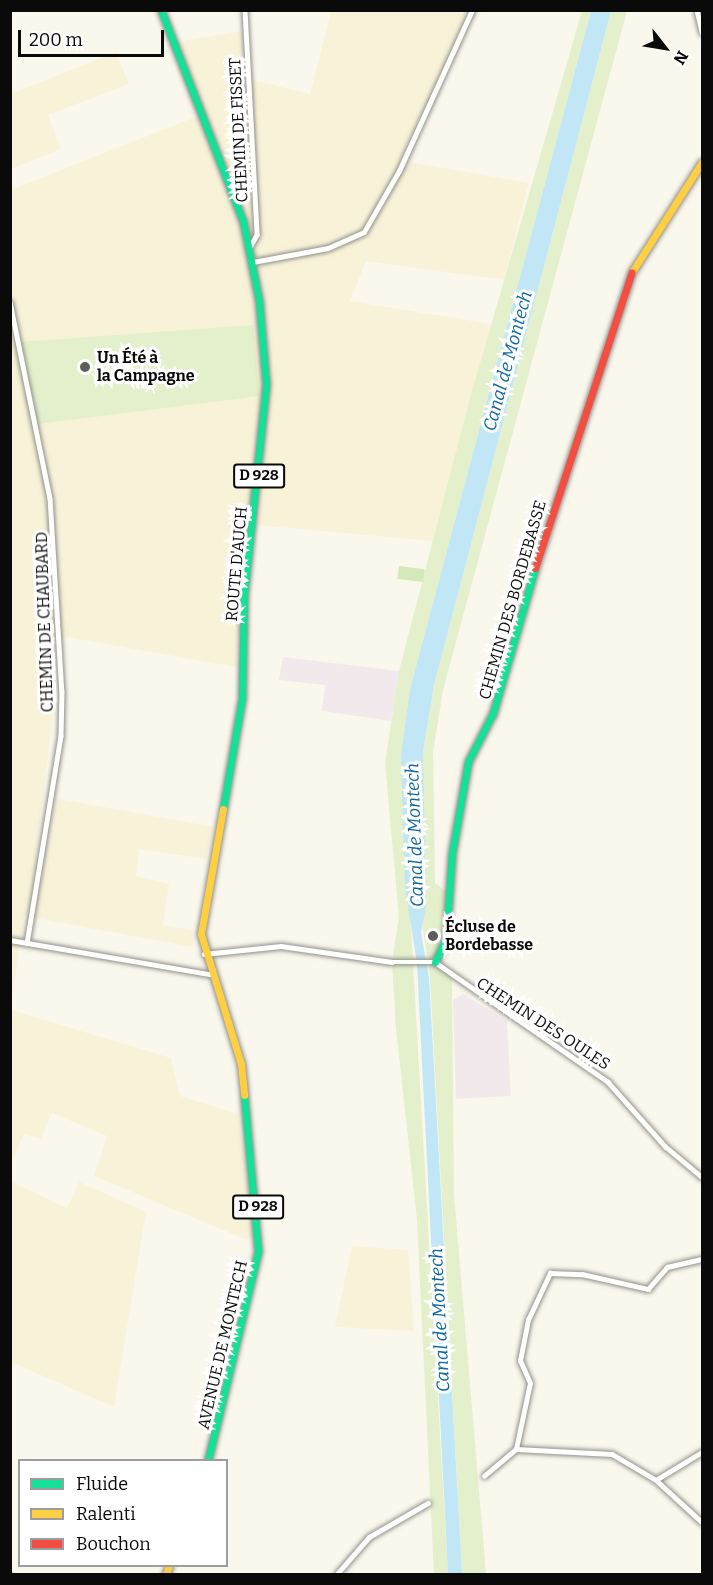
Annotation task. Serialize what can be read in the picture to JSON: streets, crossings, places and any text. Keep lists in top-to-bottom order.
{
  "streets": {
    "main road": [
      "D 928",
      "ROUTE D'AUCH",
      "CHEMIN DES BORDEBASSE",
      "AVENUE DE MONTECH"
    ],
    "street": ["CHEMIN DE FISSET", "CHEMIN DE CHAUBARD", "CHEMIN DES OULES"]
  },
  "crossings": [
    ["CHEMIN DE FISSET", "ROUTE D'AUCH"],
    ["ROUTE D'AUCH", "AVENUE DE MONTECH"],
    ["CHEMIN DES BORDEBASSE", "CHEMIN DES OULES"]
  ],
  "water": ["Canal de Montech"],
  "places": ["Un Été à la Campagne", "Écluse de Bordebasse"],
  "legend": ["Fluide", "Ralenti", "Bouchon"],
  "scale_bar": "200 m",
  "north": "bottom right"
}
